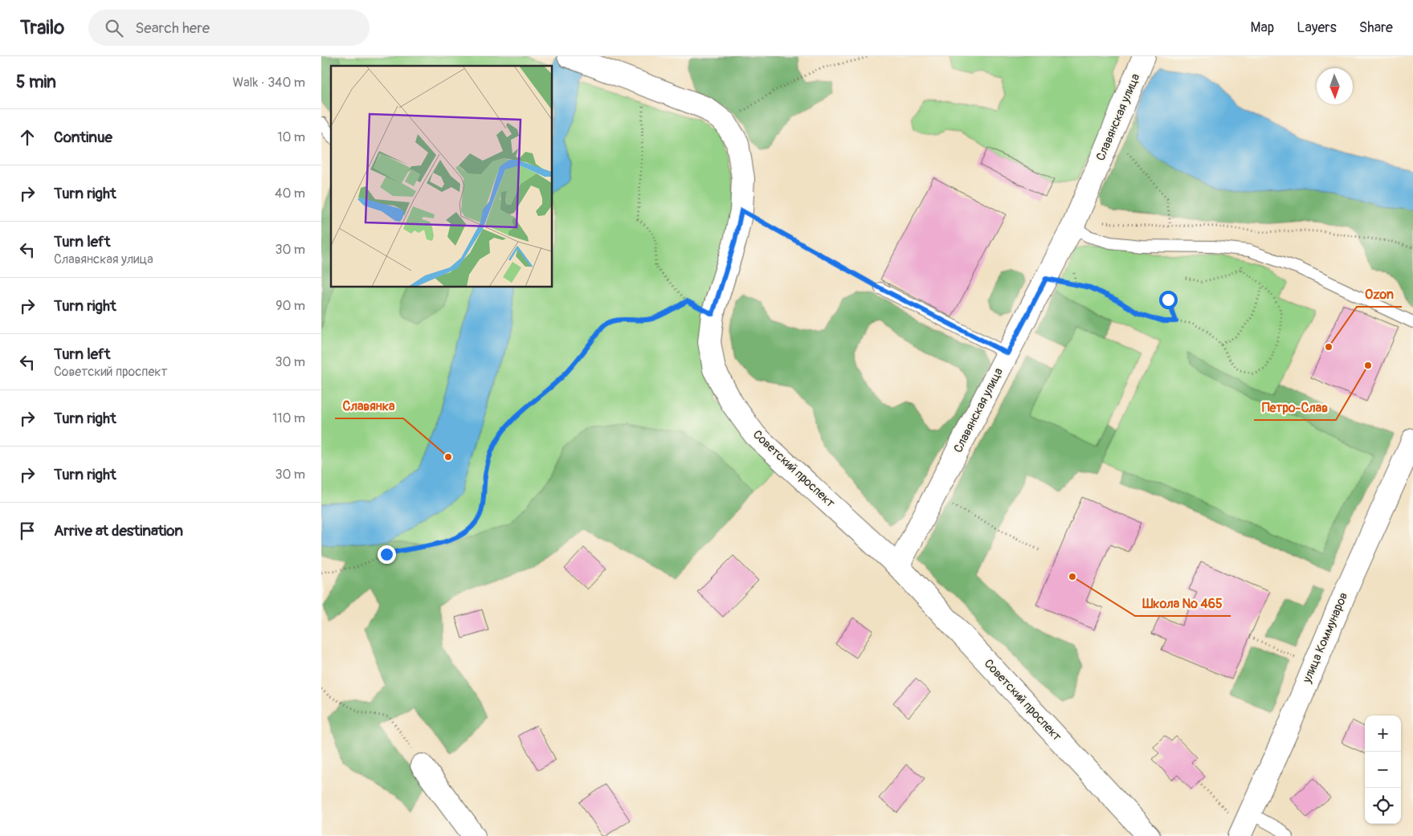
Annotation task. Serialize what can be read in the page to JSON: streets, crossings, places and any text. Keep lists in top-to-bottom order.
{
  "streets": {
    "street": ["Славянская улица", "Советский проспект", "улица Коммунаров"]
  },
  "crossings": [
    ["Славянская улица", "Советский проспект"]
  ],
  "places": [
    "Ozon",
    "Петро-Слав",
    "Славянка",
    "Школа № 465"
  ],
  "north": "bottom",
  "page": {
    "header": "Trailo",
    "search": "Search here",
    "nav": ["Map", "Layers", "Share"],
    "heading": ["5 min", "Walk · 340 m"],
    "list": [
      ["Continue", "10 m"],
      ["Turn right", "40 m"],
      ["Turn left", "Славянская улица", "30 m"],
      ["Turn right", "90 m"],
      ["Turn left", "Советский проспект", "30 m"],
      ["Turn right", "110 m"],
      ["Turn right", "30 m"],
      "Arrive at destination"
    ],
    "map_buttons": ["+", "−"]
  }
}
